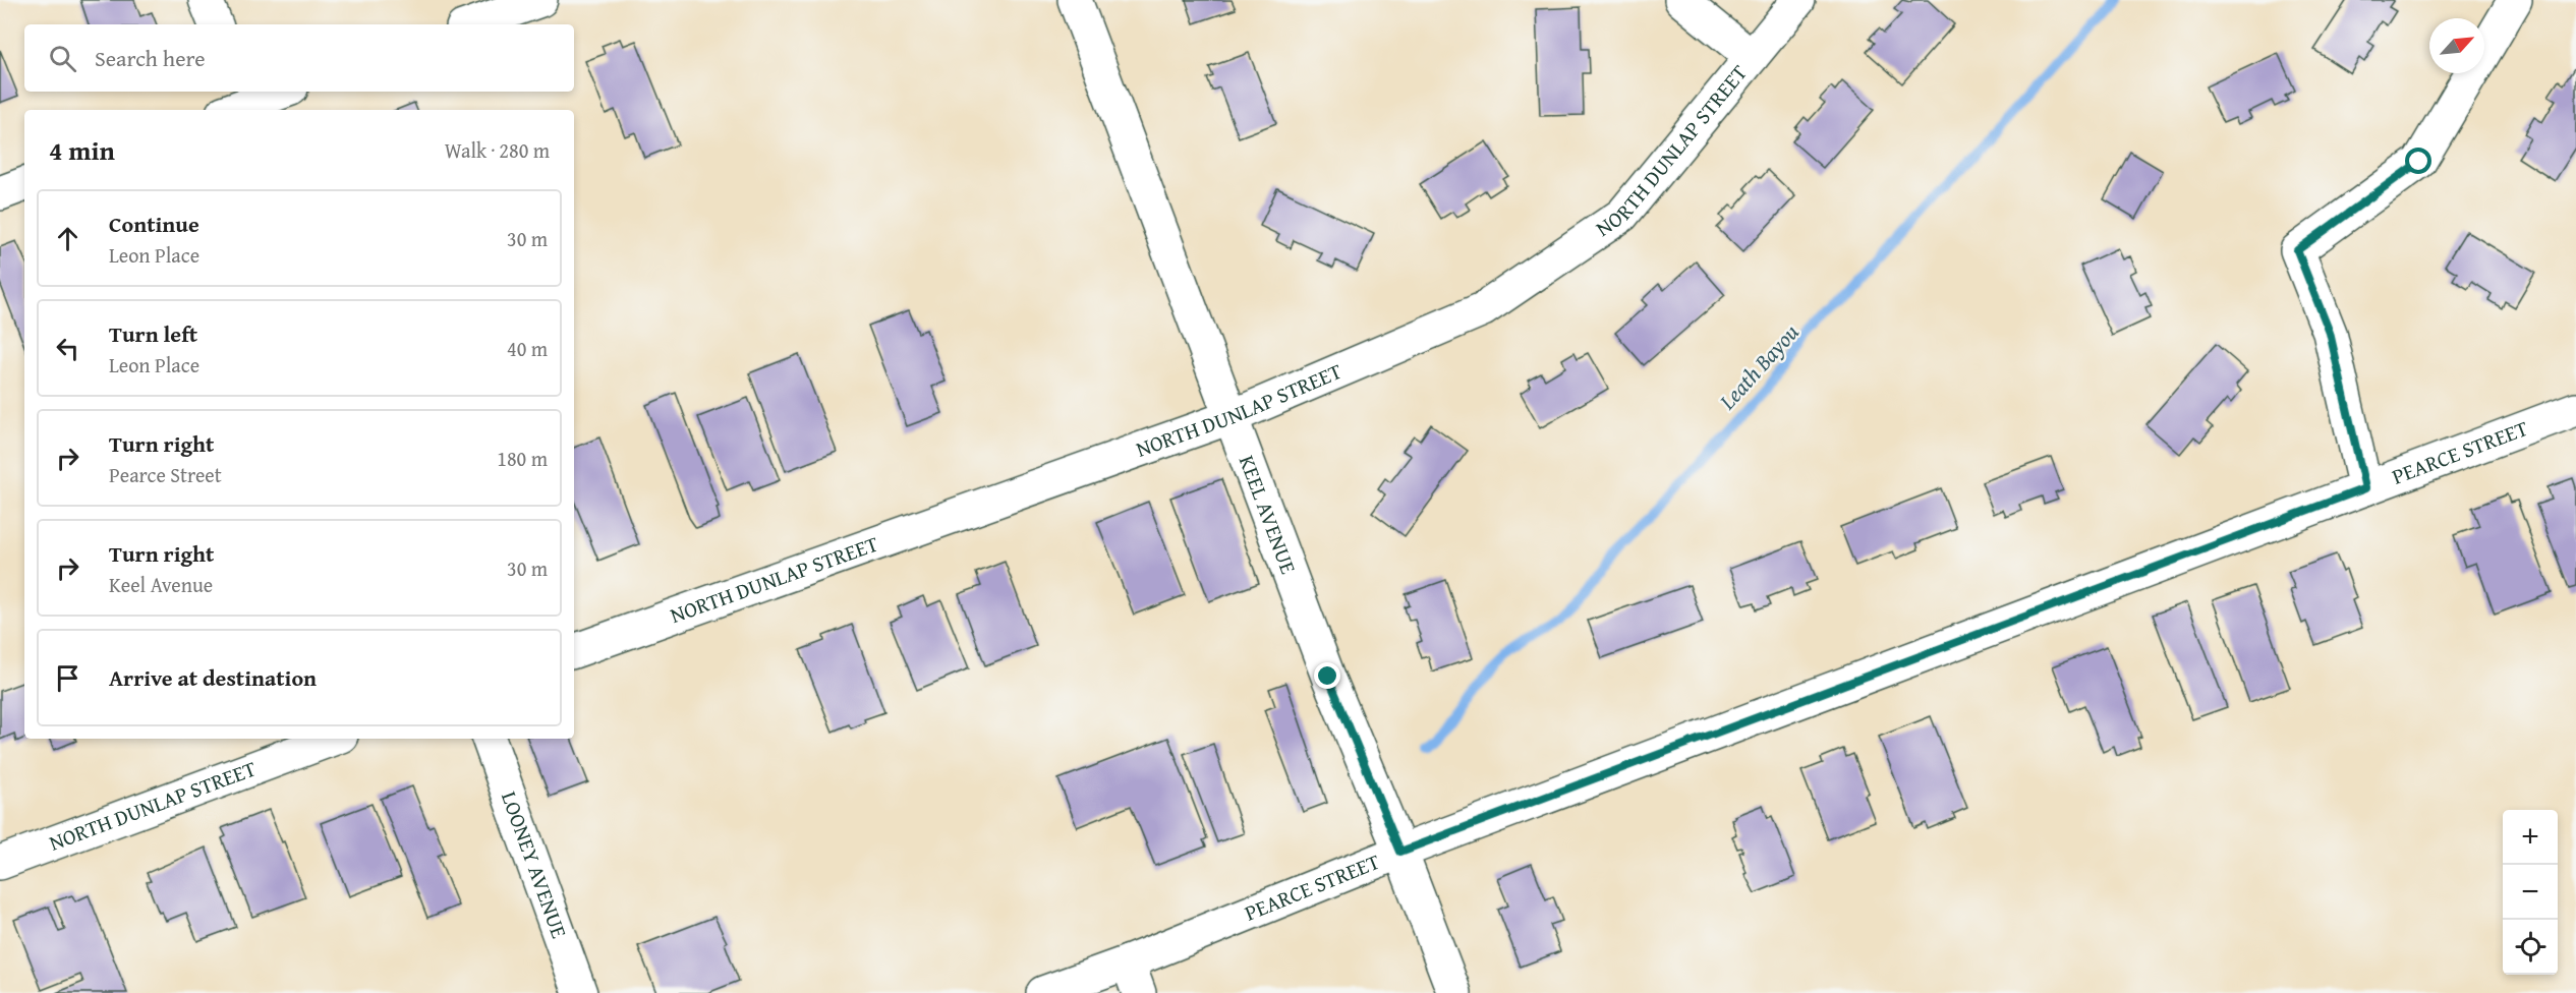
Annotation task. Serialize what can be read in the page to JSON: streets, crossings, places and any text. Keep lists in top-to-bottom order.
{
  "streets": {
    "street": [
      "NORTH DUNLAP STREET",
      "PEARCE STREET",
      "KEEL AVENUE",
      "LOONEY AVENUE"
    ]
  },
  "crossings": [
    ["NORTH DUNLAP STREET", "KEEL AVENUE"],
    ["PEARCE STREET", "KEEL AVENUE"]
  ],
  "water": ["Leath Bayou"],
  "north": "top right",
  "page": {
    "search": "Search here",
    "heading": ["4 min", "Walk · 280 m"],
    "list": [
      ["Continue", "Leon Place", "30 m"],
      ["Turn left", "Leon Place", "40 m"],
      ["Turn right", "Pearce Street", "180 m"],
      ["Turn right", "Keel Avenue", "30 m"],
      "Arrive at destination"
    ],
    "map_buttons": ["+", "−"]
  }
}
